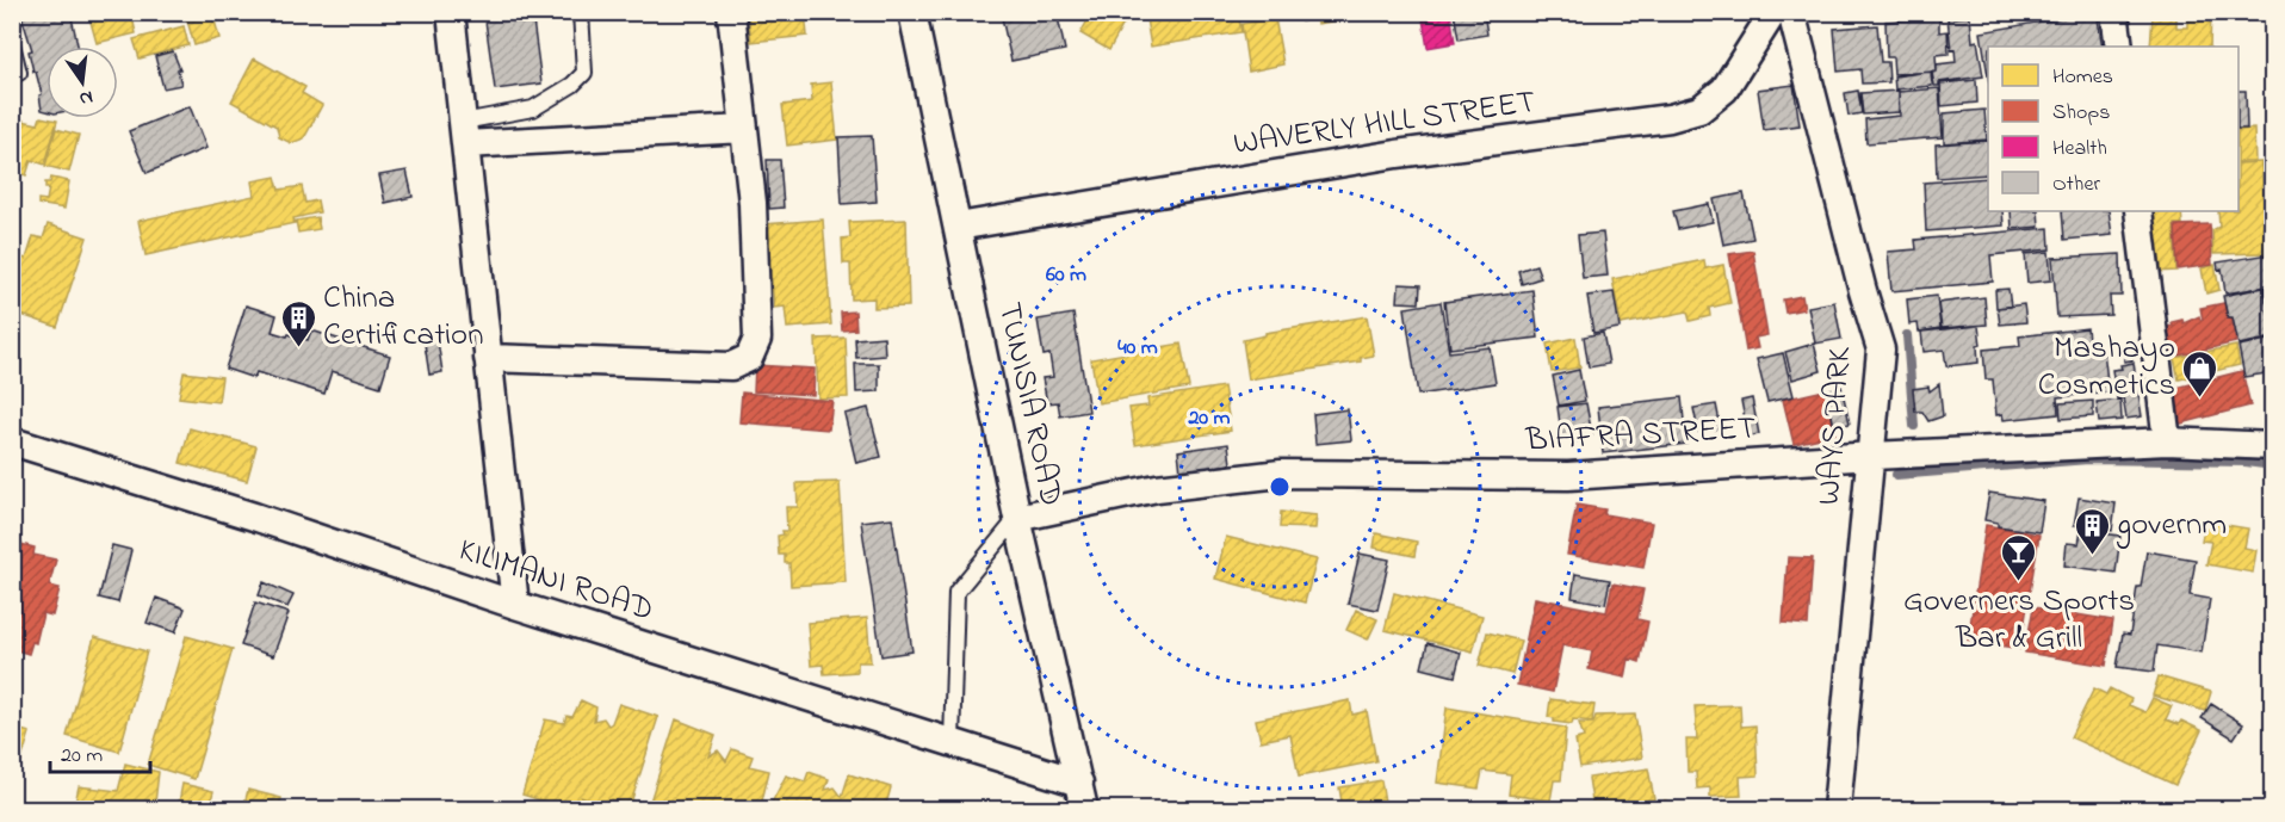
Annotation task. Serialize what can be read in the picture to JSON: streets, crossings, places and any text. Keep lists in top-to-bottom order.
{
  "streets": {
    "street": [
      "WAVERLY HILL STREET",
      "TUNISIA ROAD",
      "WAYS PARK",
      "BIAFRA STREET",
      "KILIMANI ROAD"
    ]
  },
  "crossings": [
    ["WAVERLY HILL STREET", "TUNISIA ROAD"],
    ["TUNISIA ROAD", "BIAFRA STREET"],
    ["TUNISIA ROAD", "KILIMANI ROAD"],
    ["WAYS PARK", "BIAFRA STREET"]
  ],
  "places": {
    "building": ["China Certification", "governm"],
    "shop": ["Mashayo Cosmetics"],
    "bar": ["Governers Sports Bar & Grill"]
  },
  "legend": [
    "Homes",
    "Shops",
    "Health",
    "Other"
  ],
  "scale_bar": "20 m",
  "north": "bottom",
  "rings": ["60 m", "40 m", "20 m"]
}
